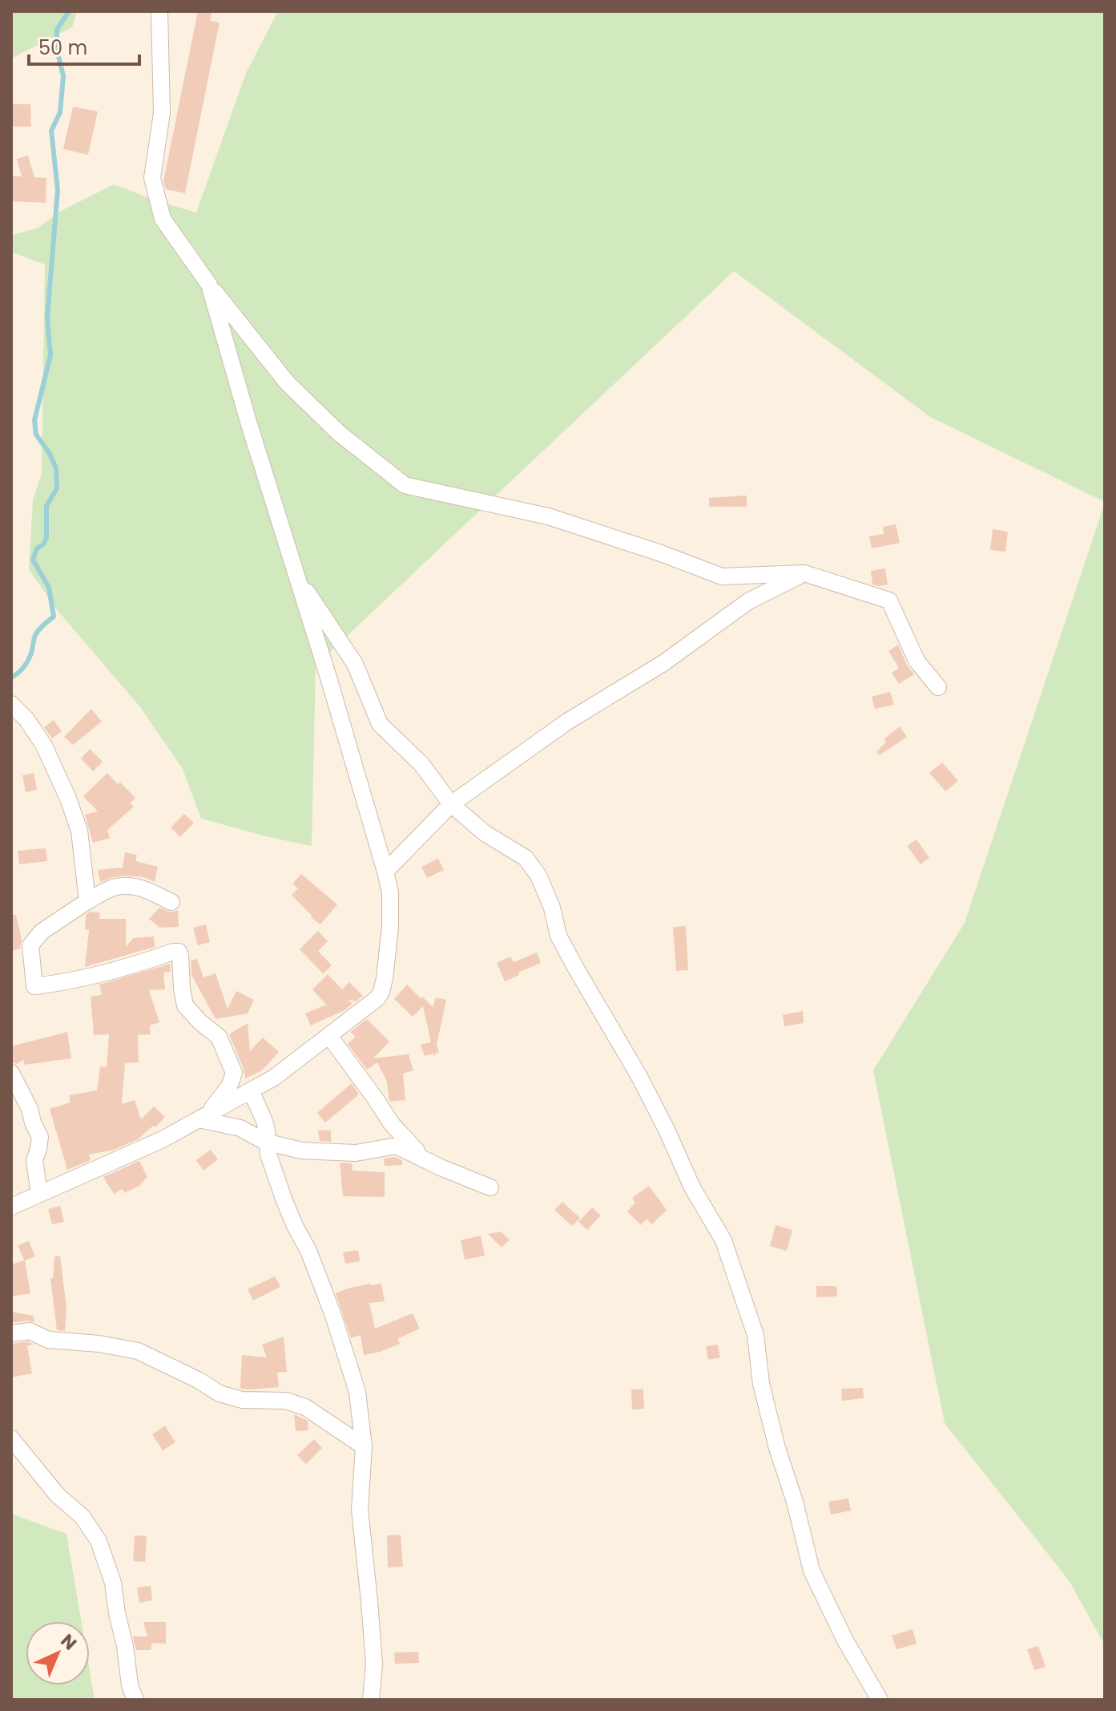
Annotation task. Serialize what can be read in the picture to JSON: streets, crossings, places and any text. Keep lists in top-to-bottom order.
{
  "scale_bar": "50 m",
  "north": "top right"
}
